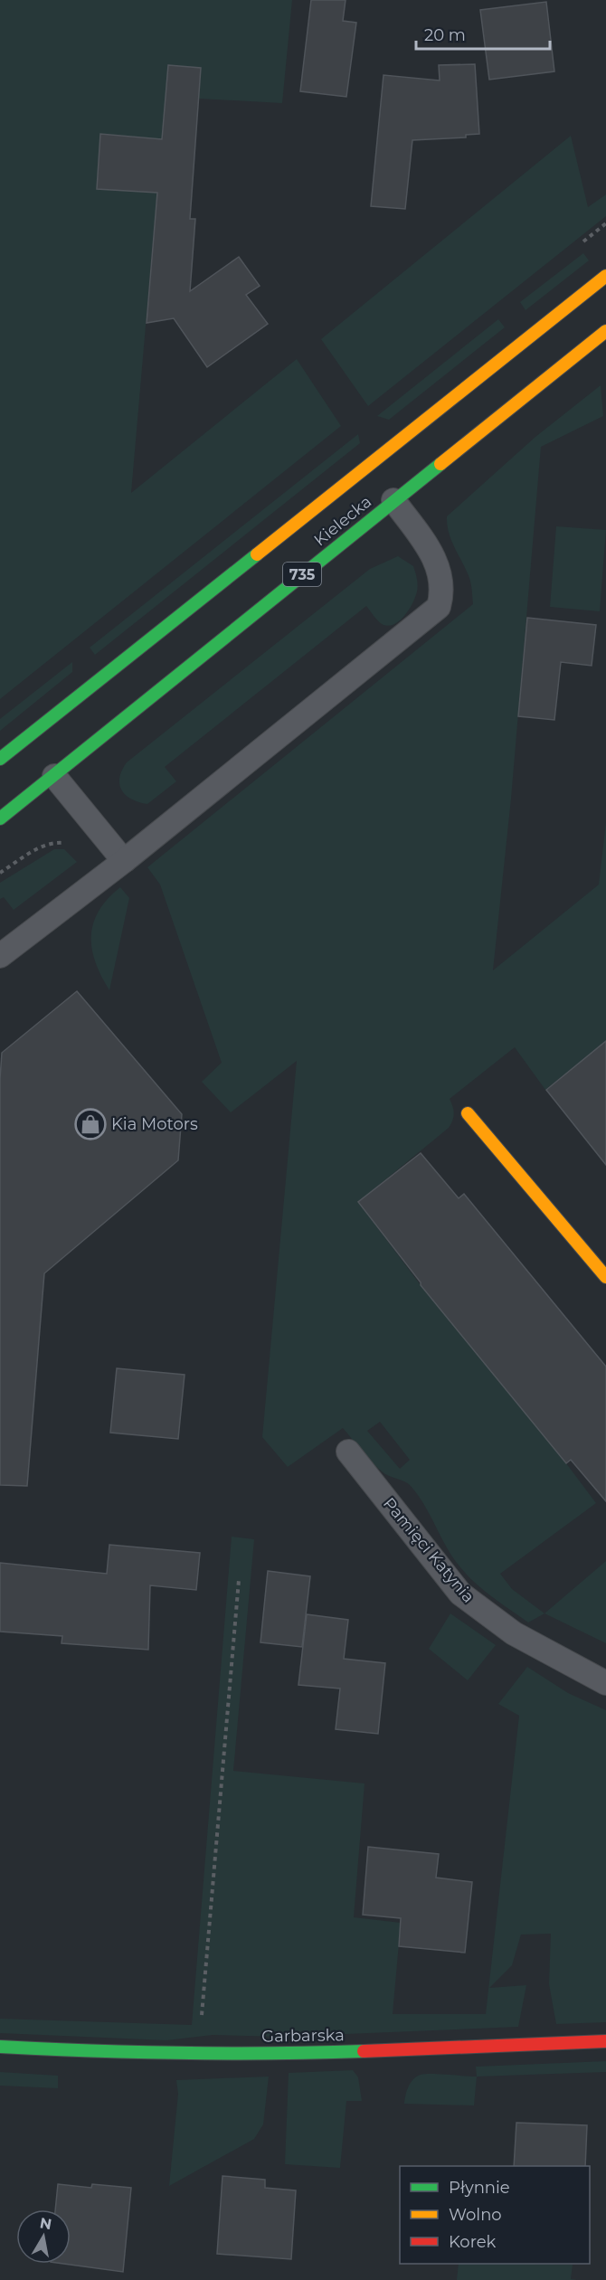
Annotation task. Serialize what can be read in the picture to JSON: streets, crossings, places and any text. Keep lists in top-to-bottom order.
{
  "streets": {
    "main road": ["Kielecka", "735", "Garbarska"],
    "lane": ["Pamięci Katynia"]
  },
  "places": {
    "shop": ["Kia Motors"]
  },
  "legend": ["Płynnie", "Wolno", "Korek"],
  "scale_bar": "20 m",
  "north": "top"
}
